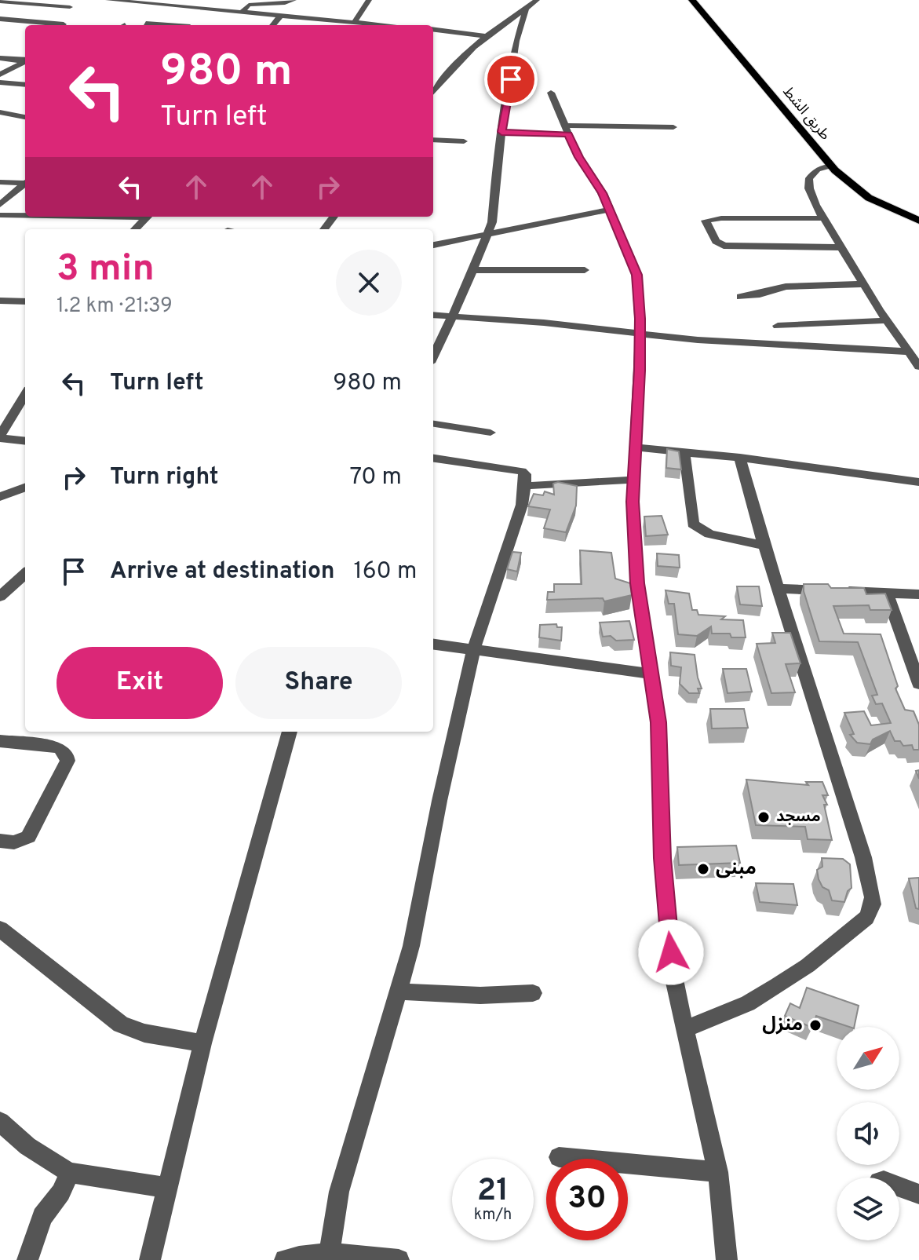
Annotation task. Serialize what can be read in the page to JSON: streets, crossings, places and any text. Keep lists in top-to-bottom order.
{
  "streets": {
    "main road": ["طريق الشط"]
  },
  "places": ["مسجد", "مبنى", "منزل"],
  "north": "top right",
  "page": {
    "turn": ["980 m", "Turn left"],
    "heading": ["3 min", "1.2 km · 21:39"],
    "list": [
      {
        "name": "Turn left",
        "value": "980 m"
      },
      {
        "name": "Turn right",
        "value": "70 m"
      },
      {
        "name": "Arrive at destination",
        "value": "160 m"
      }
    ],
    "buttons": ["Exit", "Share"],
    "speed": "21 km/h",
    "limit": "30"
  }
}
